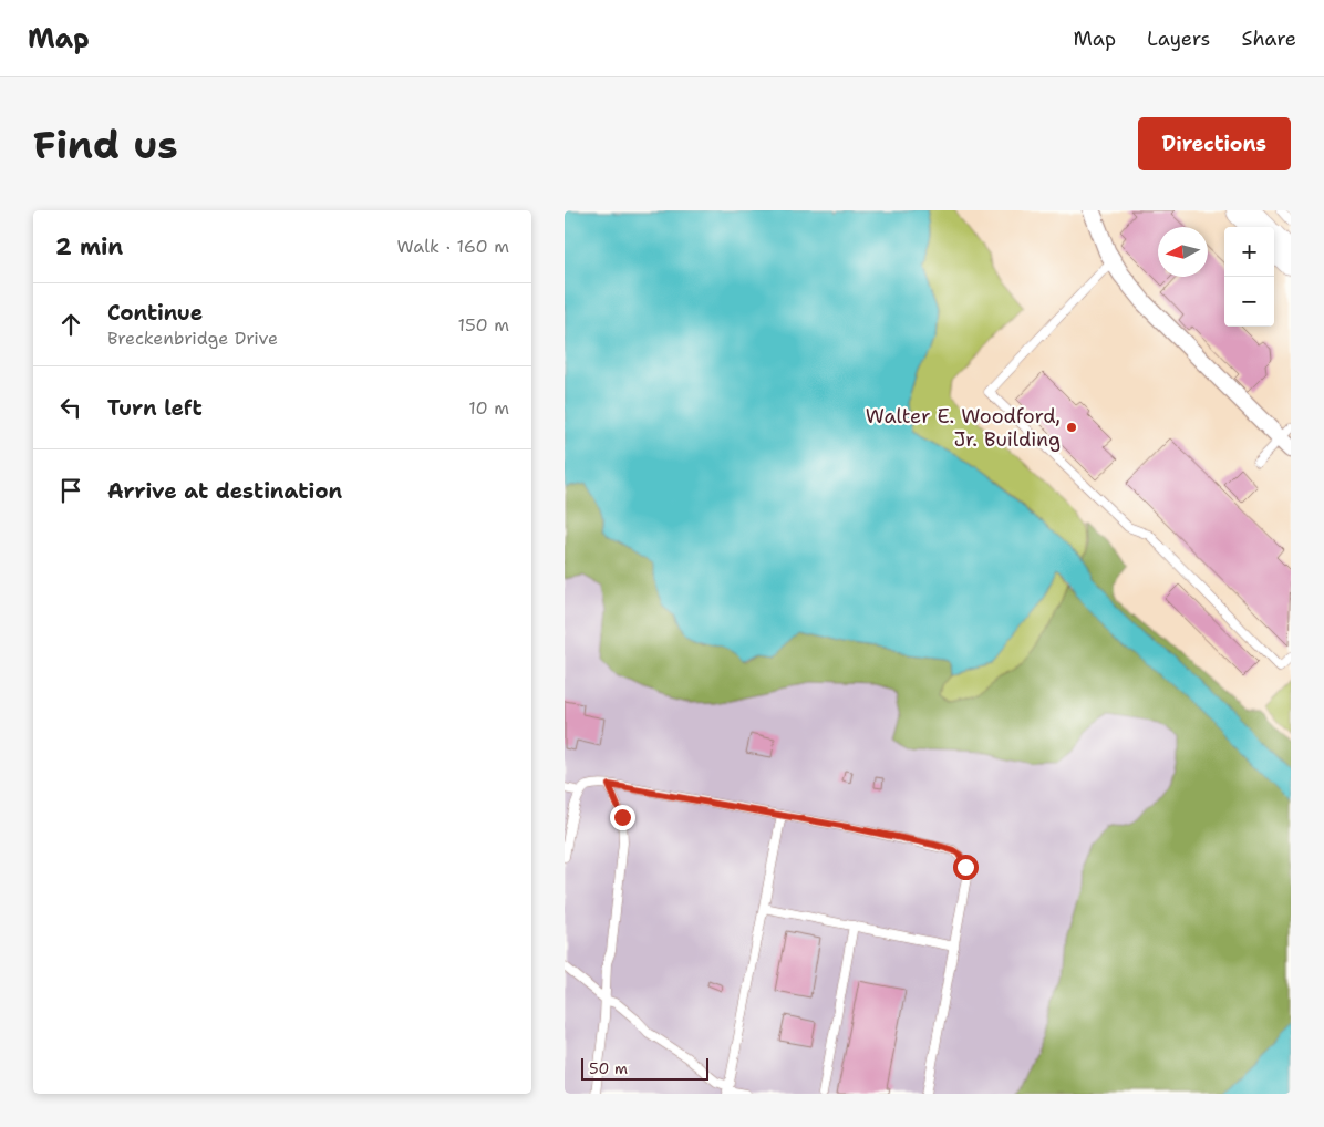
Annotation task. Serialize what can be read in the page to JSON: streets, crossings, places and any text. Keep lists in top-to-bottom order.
{
  "places": ["Walter E. Woodford, Jr. Building"],
  "scale_bar": "50 m",
  "north": "left",
  "page": {
    "header": "Map",
    "nav": ["Map", "Layers", "Share"],
    "buttons": "Directions",
    "title": "Find us",
    "heading": ["2 min", "Walk · 160 m"],
    "map_buttons": ["+", "−"],
    "list": [
      ["Continue", "Breckenbridge Drive", "150 m"],
      ["Turn left", "10 m"],
      "Arrive at destination"
    ],
    "scale": "50 m"
  }
}
